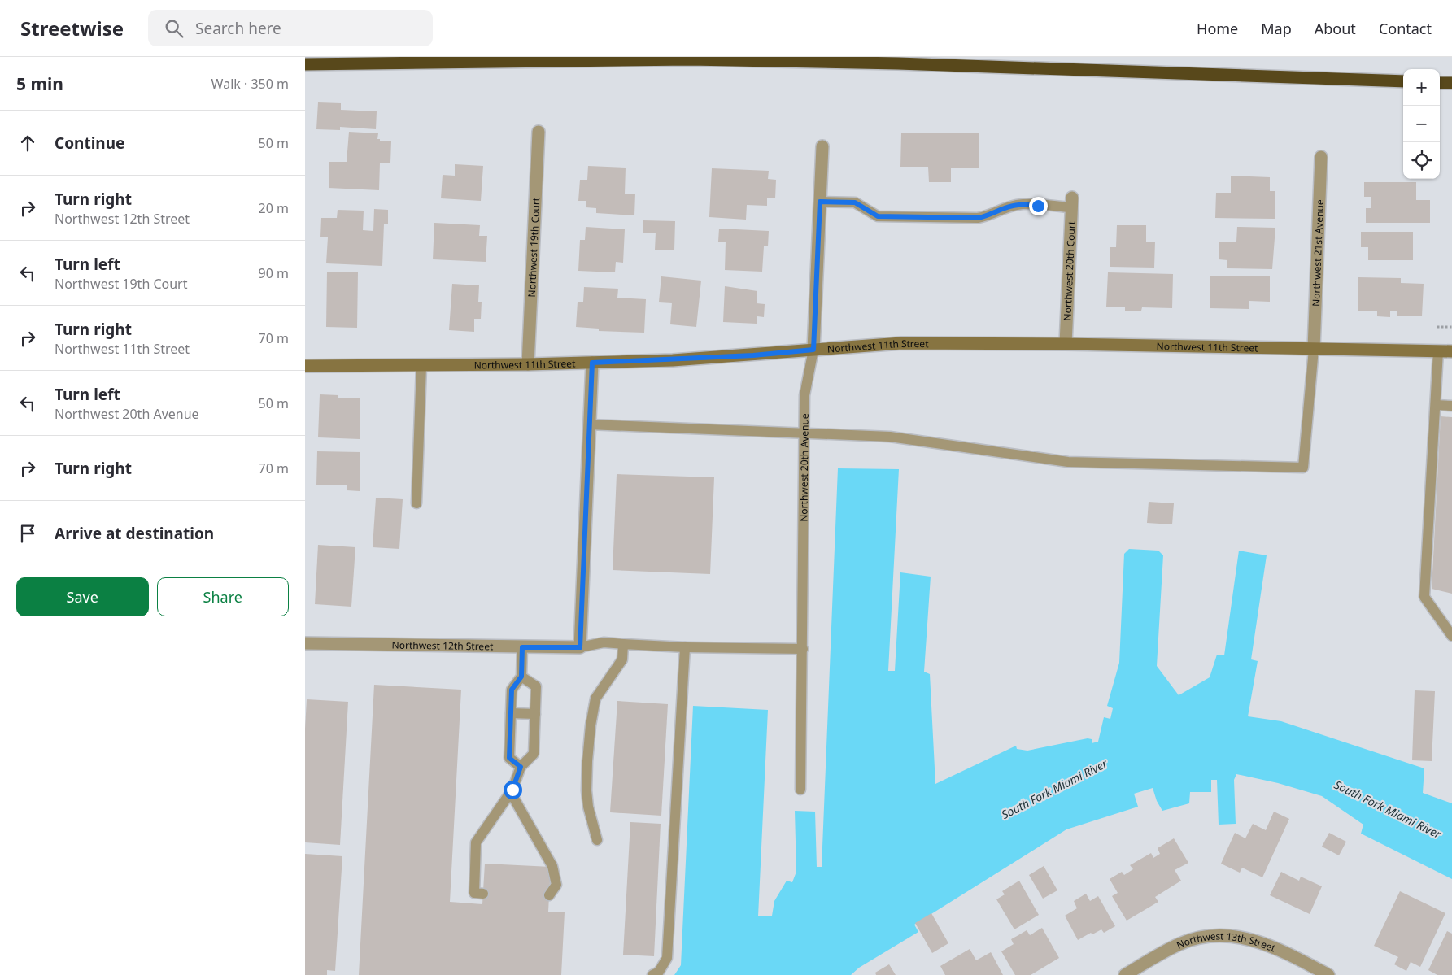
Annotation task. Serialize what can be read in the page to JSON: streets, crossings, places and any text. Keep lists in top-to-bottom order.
{
  "streets": {
    "street": [
      "Northwest 19th Court",
      "Northwest 21st Avenue",
      "Northwest 20th Court",
      "Northwest 11th Street",
      "Northwest 20th Avenue",
      "Northwest 12th Street",
      "Northwest 13th Street"
    ]
  },
  "crossings": [
    ["Northwest 19th Court", "Northwest 11th Street"],
    ["Northwest 21st Avenue", "Northwest 11th Street"],
    ["Northwest 20th Court", "Northwest 11th Street"],
    ["Northwest 11th Street", "Northwest 20th Avenue"]
  ],
  "water": ["South Fork Miami River"],
  "page": {
    "header": "Streetwise",
    "search": "Search here",
    "nav": [
      "Home",
      "Map",
      "About",
      "Contact"
    ],
    "heading": ["5 min", "Walk · 350 m"],
    "map_buttons": ["+", "−"],
    "list": [
      ["Continue", "50 m"],
      ["Turn right", "Northwest 12th Street", "20 m"],
      ["Turn left", "Northwest 19th Court", "90 m"],
      ["Turn right", "Northwest 11th Street", "70 m"],
      ["Turn left", "Northwest 20th Avenue", "50 m"],
      ["Turn right", "70 m"],
      "Arrive at destination"
    ],
    "buttons": ["Save", "Share"]
  }
}
